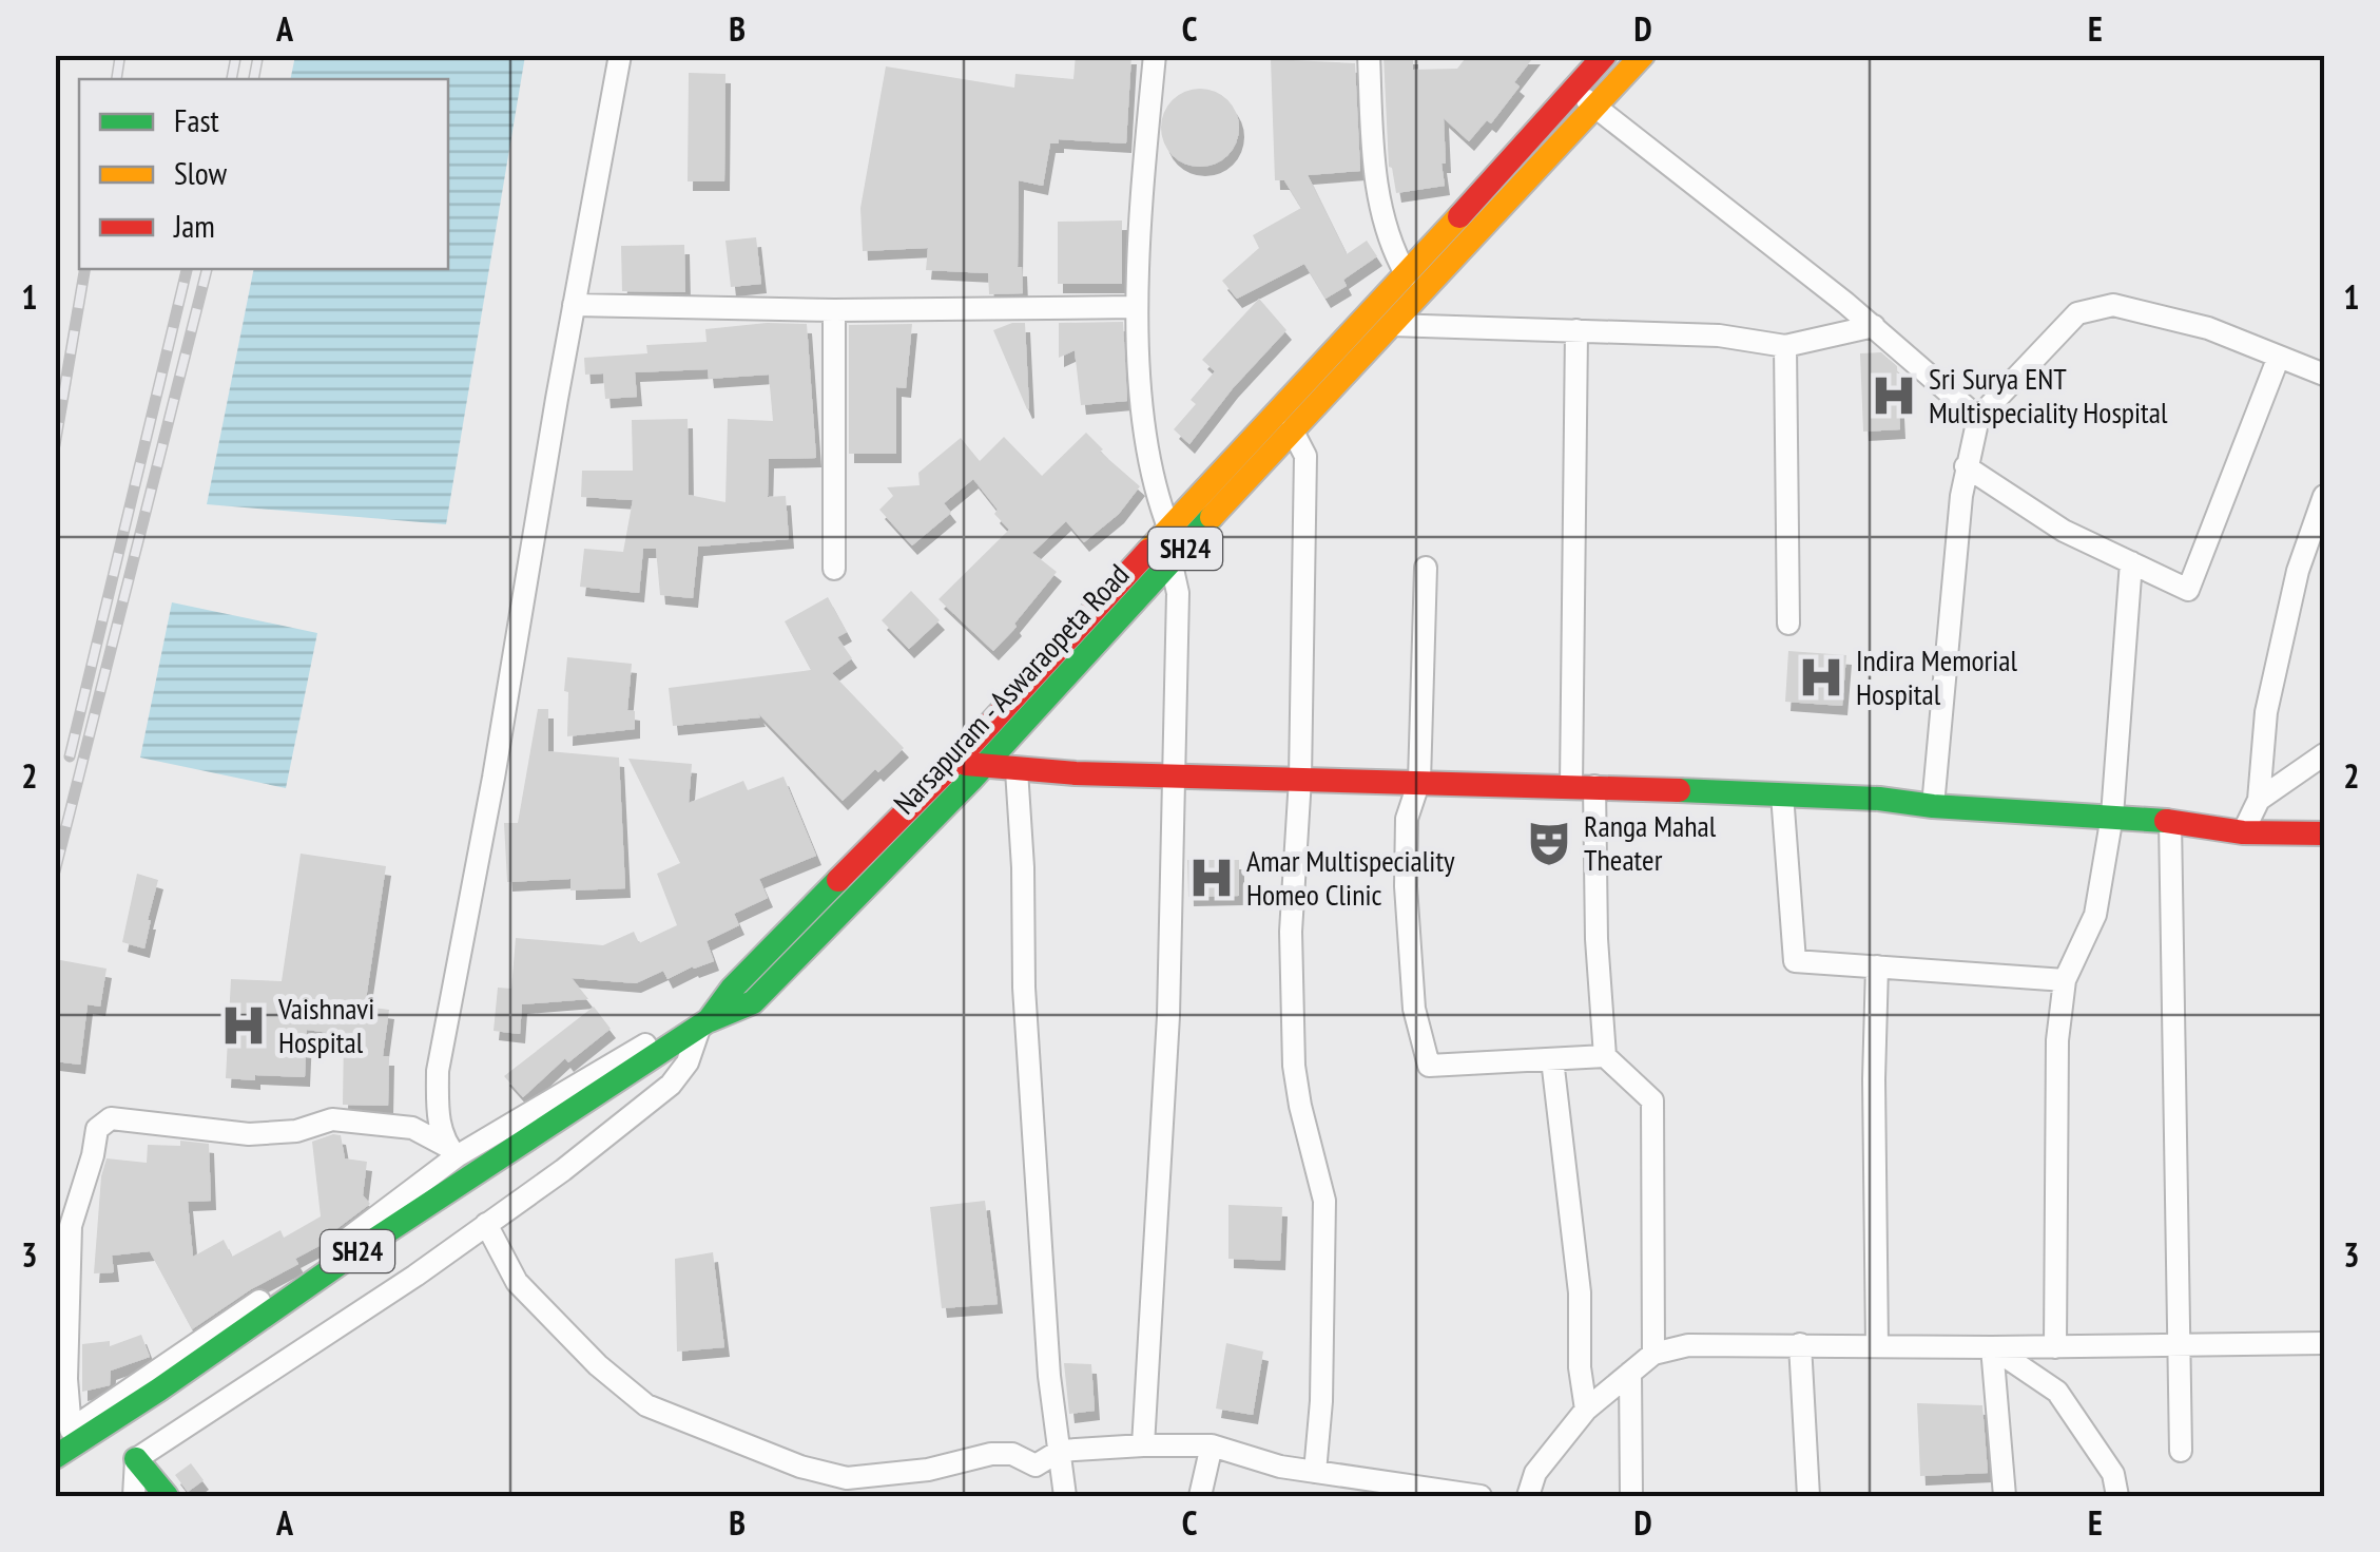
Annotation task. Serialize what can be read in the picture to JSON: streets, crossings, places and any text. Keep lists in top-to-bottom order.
{
  "streets": {
    "main road": ["SH24", "Narsapuram - Aswaraopeta Road"]
  },
  "places": {
    "hospital": [
      "Sri Surya ENT Multispeciality Hospital",
      "Indira Memorial Hospital",
      "Amar Multispeciality Homeo Clinic",
      "Vaishnavi Hospital"
    ],
    "theatre": ["Ranga Mahal Theater"]
  },
  "legend": ["Fast", "Slow", "Jam"],
  "grid": {
    "columns": [
      "A",
      "B",
      "C",
      "D",
      "E"
    ],
    "rows": ["1", "2", "3"]
  }
}
